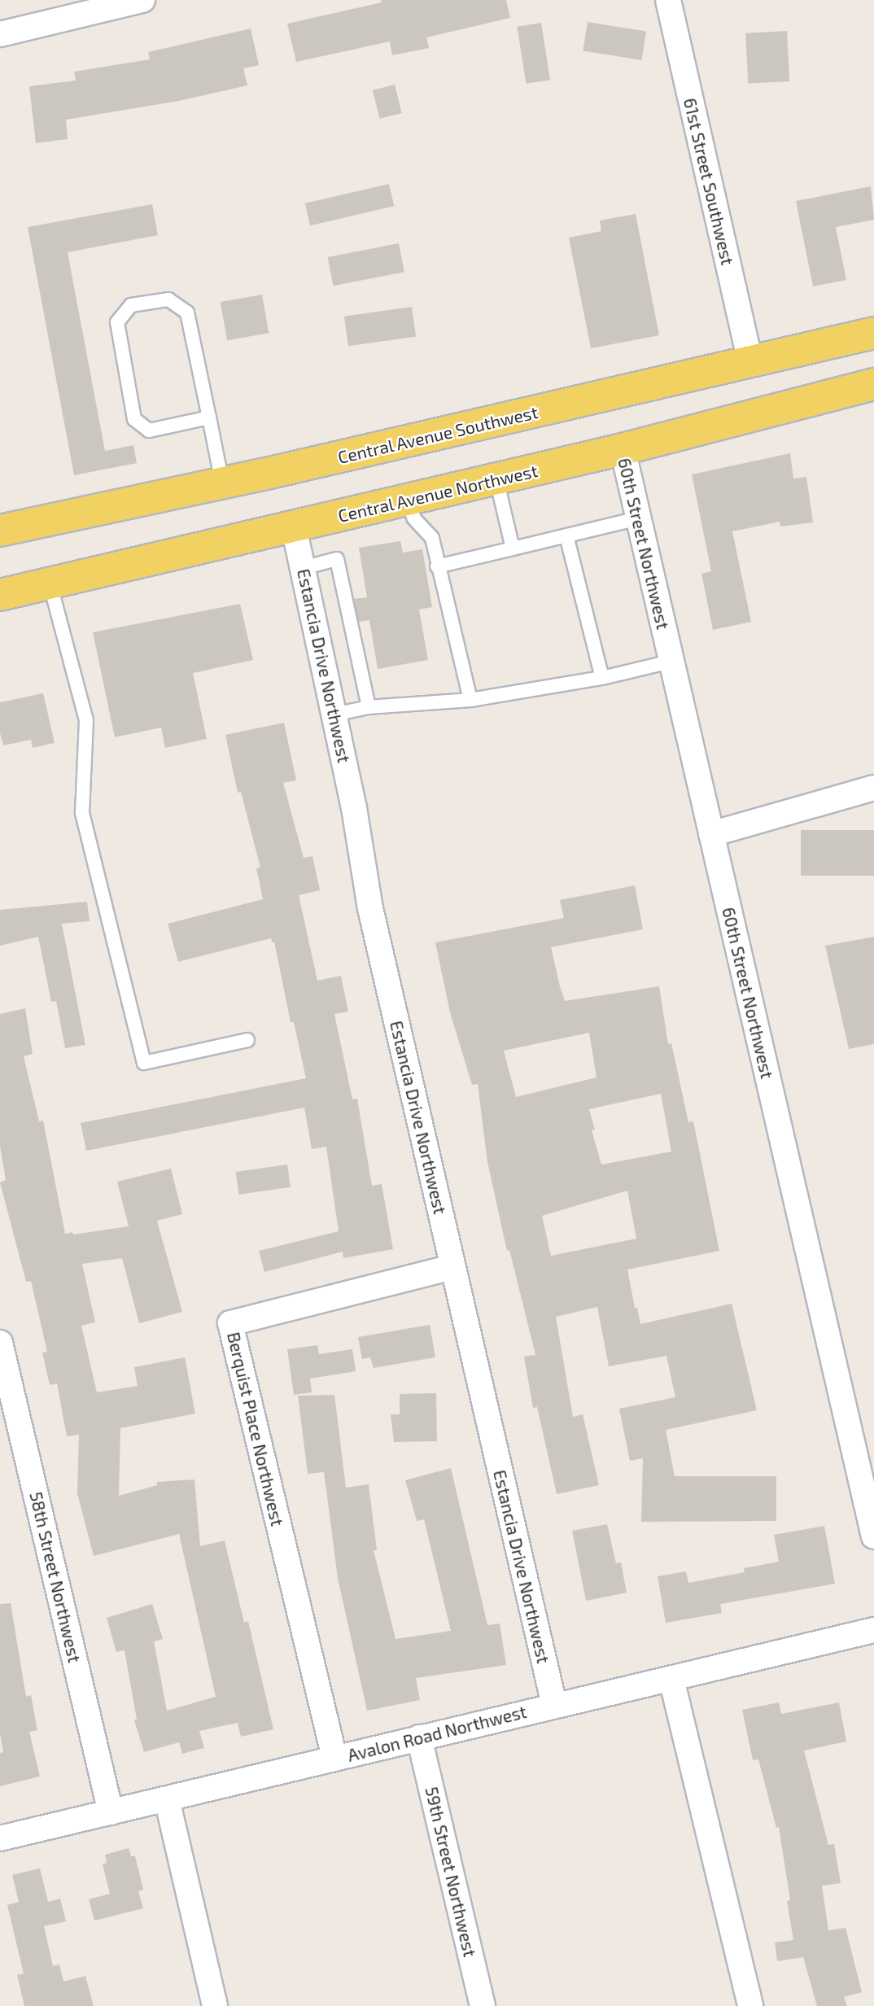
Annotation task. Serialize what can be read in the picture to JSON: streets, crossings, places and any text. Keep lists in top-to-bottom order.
{
  "streets": {
    "main road": ["Central Avenue Southwest", "Central Avenue Northwest"],
    "street": [
      "61st Street Southwest",
      "60th Street Northwest",
      "Estancia Drive Northwest",
      "Berquist Place Northwest",
      "58th Street Northwest",
      "Avalon Road Northwest",
      "59th Street Northwest"
    ]
  },
  "crossings": [
    ["61st Street Southwest", "Central Avenue Southwest"],
    ["Central Avenue Northwest", "60th Street Northwest"],
    ["Central Avenue Northwest", "Estancia Drive Northwest"],
    ["Estancia Drive Northwest", "Berquist Place Northwest"],
    ["Estancia Drive Northwest", "Avalon Road Northwest"],
    ["Berquist Place Northwest", "Avalon Road Northwest"],
    ["58th Street Northwest", "Avalon Road Northwest"],
    ["Avalon Road Northwest", "59th Street Northwest"]
  ]
}
